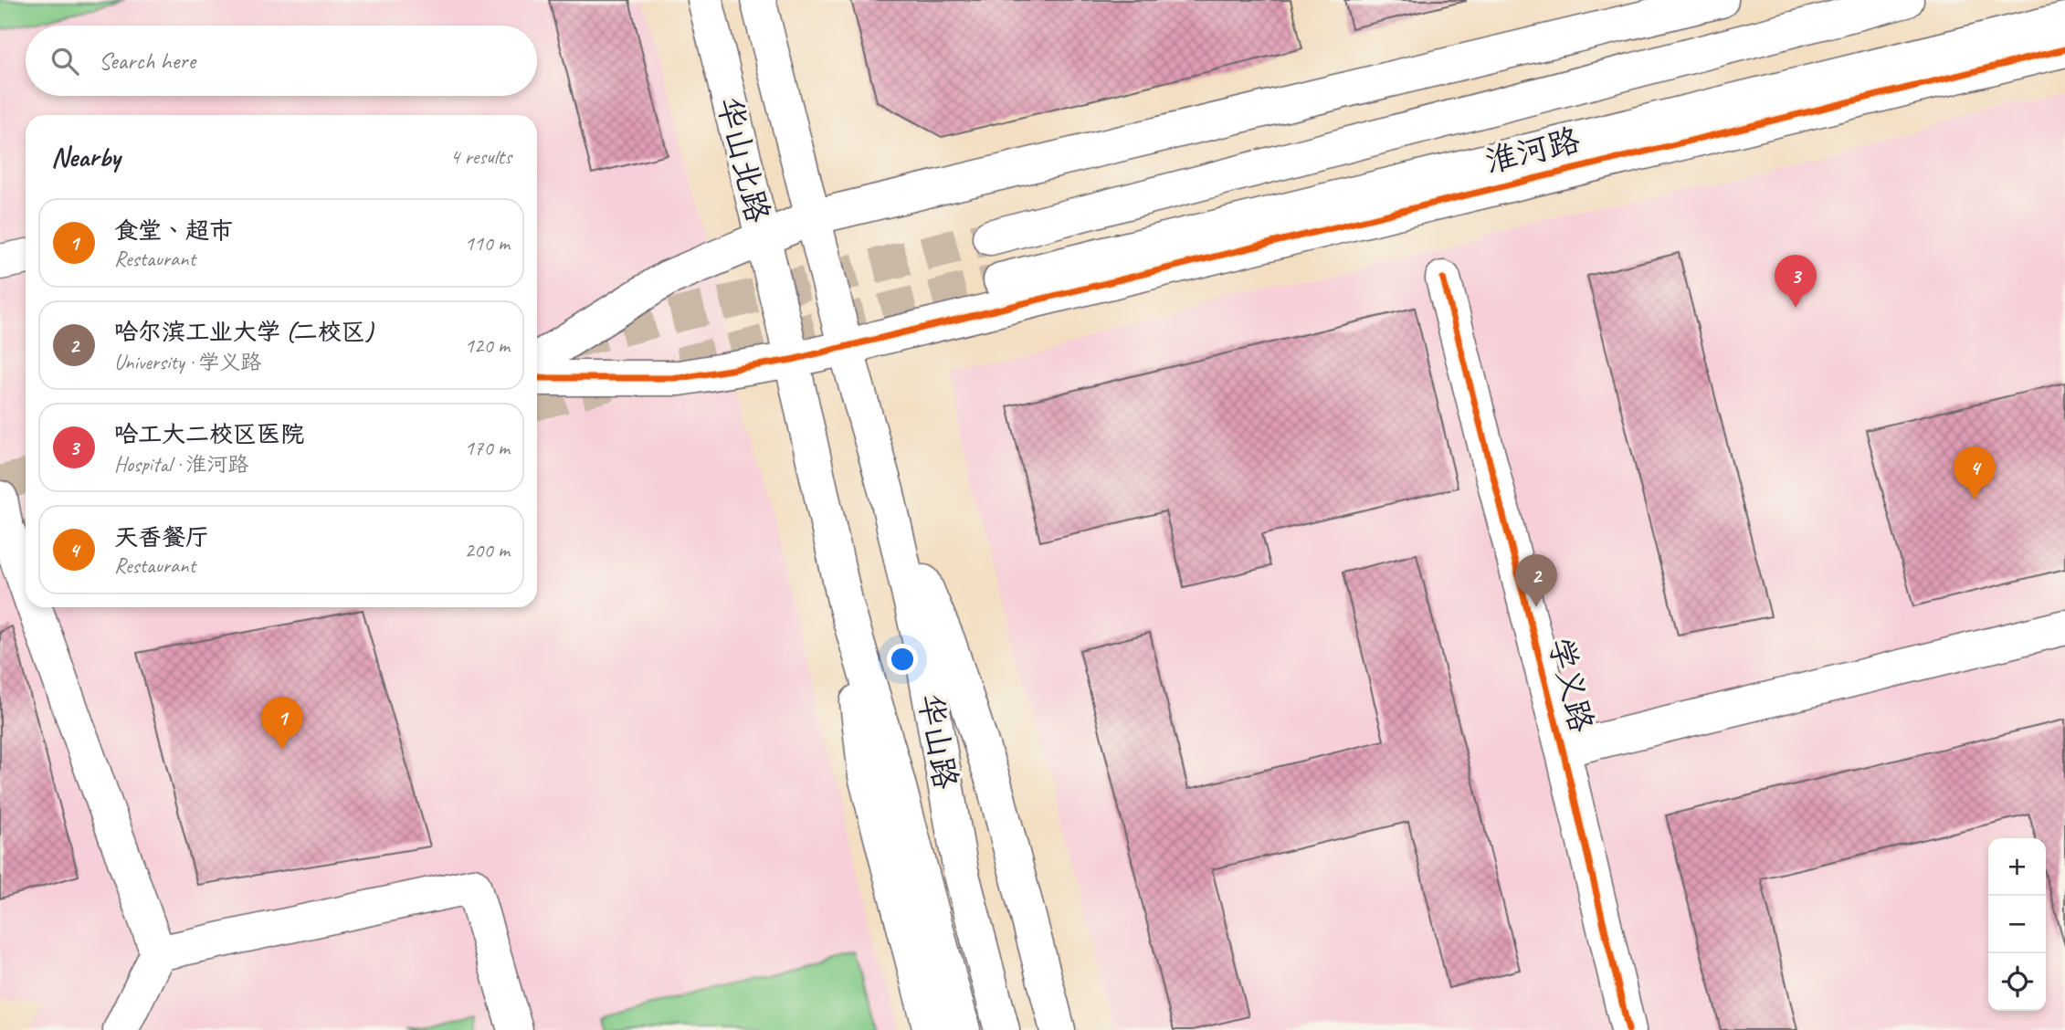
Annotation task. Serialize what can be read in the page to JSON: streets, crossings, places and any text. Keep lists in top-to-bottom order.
{
  "streets": {
    "main road": [
      "淮河路",
      "华山北路",
      "学义路",
      "华山路"
    ]
  },
  "crossings": [
    ["华山北路", "华山路"]
  ],
  "page": {
    "search": "Search here",
    "heading": ["Nearby", "4 results"],
    "list": [
      {
        "mark": "1",
        "name": "食堂、超市",
        "note": "Restaurant",
        "value": "110 m"
      },
      {
        "mark": "2",
        "name": "哈尔滨工业大学 (二校区)",
        "note": "University · 学义路",
        "value": "120 m"
      },
      {
        "mark": "3",
        "name": "哈工大二校区医院",
        "note": "Hospital · 淮河路",
        "value": "170 m"
      },
      {
        "mark": "4",
        "name": "天香餐厅",
        "note": "Restaurant",
        "value": "200 m"
      }
    ],
    "pins": [
      "3",
      "4",
      "2",
      "1"
    ],
    "map_buttons": ["+", "−"]
  }
}
